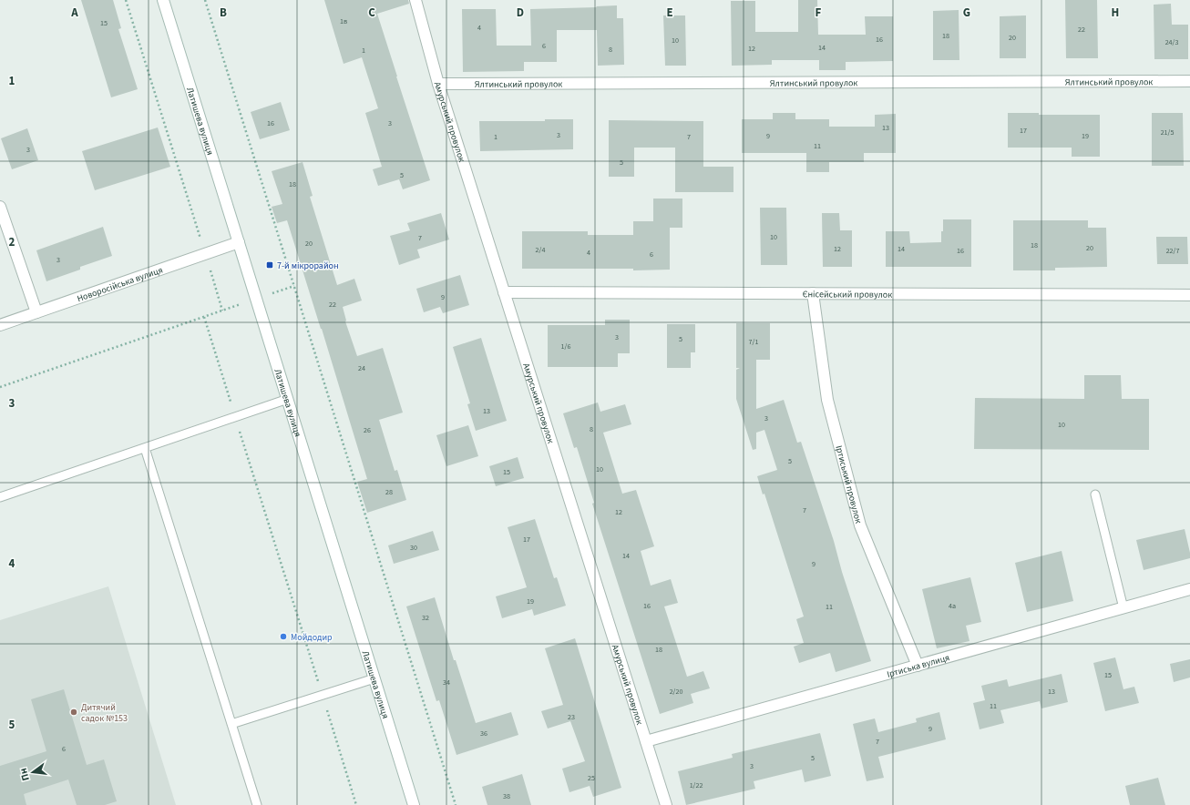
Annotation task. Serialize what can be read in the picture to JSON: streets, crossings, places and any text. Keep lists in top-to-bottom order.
{
  "streets": {
    "street": [
      "Ялтинський провулок",
      "Латишева вулиця",
      "Амурський провулок",
      "Новоросійська вулиця",
      "Єнісейський провулок",
      "Іртиський провулок",
      "Іртиська вулиця"
    ]
  },
  "crossings": [
    ["Ялтинський провулок", "Амурський провулок"],
    ["Латишева вулиця", "Новоросійська вулиця"],
    ["Амурський провулок", "Єнісейський провулок"],
    ["Амурський провулок", "Іртиська вулиця"],
    ["Єнісейський провулок", "Іртиський провулок"],
    ["Іртиський провулок", "Іртиська вулиця"]
  ],
  "places": {
    "transit": ["7-й мікрорайон"],
    "other": ["Мойдодир", "Дитячий садок №153"]
  },
  "house_numbers": [
    "1в",
    "15",
    "4",
    "22",
    "18",
    "20",
    "16",
    "10",
    "24/3",
    "6",
    "14",
    "12",
    "8",
    "1",
    "16",
    "3",
    "13",
    "17",
    "21/5",
    "3",
    "9",
    "19",
    "1",
    "7",
    "11",
    "3",
    "5",
    "5",
    "18",
    "10",
    "7",
    "20",
    "18",
    "20",
    "12",
    "14",
    "2/4",
    "16",
    "22/7",
    "4",
    "6",
    "3",
    "9",
    "22",
    "3",
    "5",
    "7/1",
    "1/6",
    "24",
    "13",
    "3",
    "10",
    "8",
    "26",
    "5",
    "10",
    "15",
    "28",
    "7",
    "12",
    "17",
    "30",
    "14",
    "9",
    "19",
    "16",
    "4а",
    "11",
    "32",
    "18",
    "15",
    "34",
    "2/20",
    "13",
    "11",
    "23",
    "9",
    "36",
    "7",
    "6",
    "5",
    "3",
    "25",
    "1/22",
    "38"
  ],
  "north": "left",
  "grid": {
    "columns": [
      "A",
      "B",
      "C",
      "D",
      "E",
      "F",
      "G",
      "H"
    ],
    "rows": [
      "1",
      "2",
      "3",
      "4",
      "5"
    ]
  }
}
